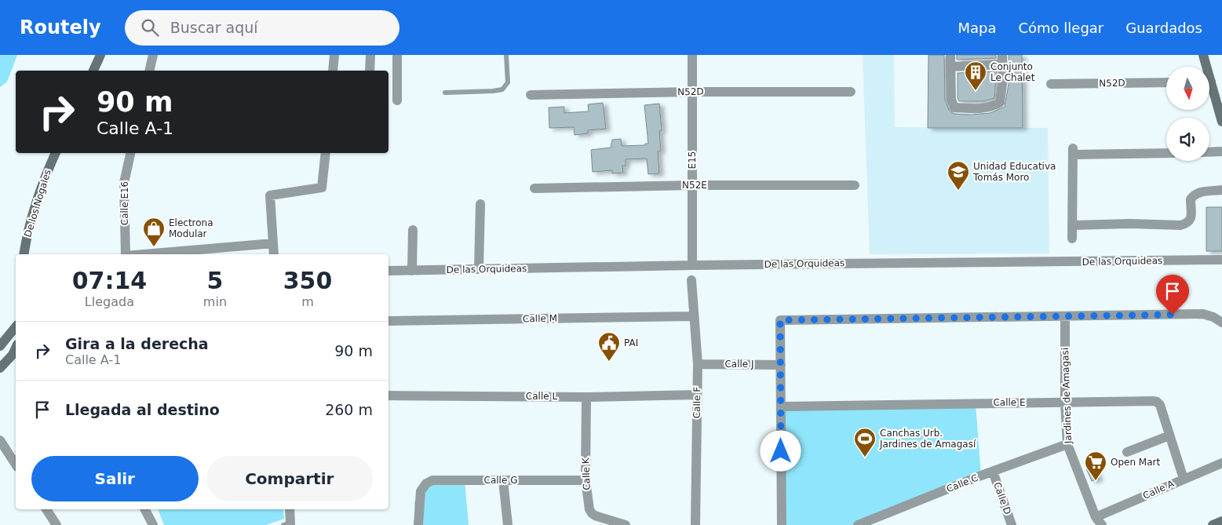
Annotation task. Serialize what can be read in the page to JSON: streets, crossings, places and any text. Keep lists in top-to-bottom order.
{
  "streets": {
    "street": [
      "N52D",
      "E15",
      "N52E",
      "De los Nogales",
      "Calle E16",
      "De las Orquideas",
      "Calle M",
      "Calle J",
      "Jardines de Amagasi",
      "Calle L",
      "Calle F",
      "Calle E",
      "Calle K",
      "Calle G",
      "Calle C",
      "Calle A",
      "Calle D"
    ]
  },
  "crossings": [
    ["N52D", "E15"],
    ["E15", "N52E"],
    ["E15", "De las Orquideas"],
    ["Calle M", "Calle F"],
    ["Calle J", "Calle F"],
    ["Jardines de Amagasi", "Calle E"],
    ["Jardines de Amagasi", "Calle C"],
    ["Jardines de Amagasi", "Calle A"],
    ["Calle L", "Calle F"],
    ["Calle L", "Calle K"],
    ["Calle E", "Calle A"],
    ["Calle K", "Calle G"],
    ["Calle C", "Calle D"]
  ],
  "places": {
    "building": ["Conjunto Le Chalet"],
    "school or university": ["Unidad Educativa Tomás Moro"],
    "shop": ["Electrona Modular"],
    "public building": ["PAI"],
    "sports": ["Canchas Urb. Jardines de Amagasí"],
    "supermarket": ["Open Mart"]
  },
  "north": "bottom",
  "page": {
    "header": "Routely",
    "search": "Buscar aquí",
    "nav": ["Mapa", "Cómo llegar", "Guardados"],
    "turn": ["90 m", "Calle A-1"],
    "eta": [
      "07:14",
      "Llegada",
      "5",
      "min",
      "350",
      "m"
    ],
    "list": [
      {
        "name": "Gira a la derecha",
        "note": "Calle A-1",
        "value": "90 m"
      },
      {
        "name": "Llegada al destino",
        "value": "260 m"
      }
    ],
    "buttons": ["Salir", "Compartir"]
  }
}
